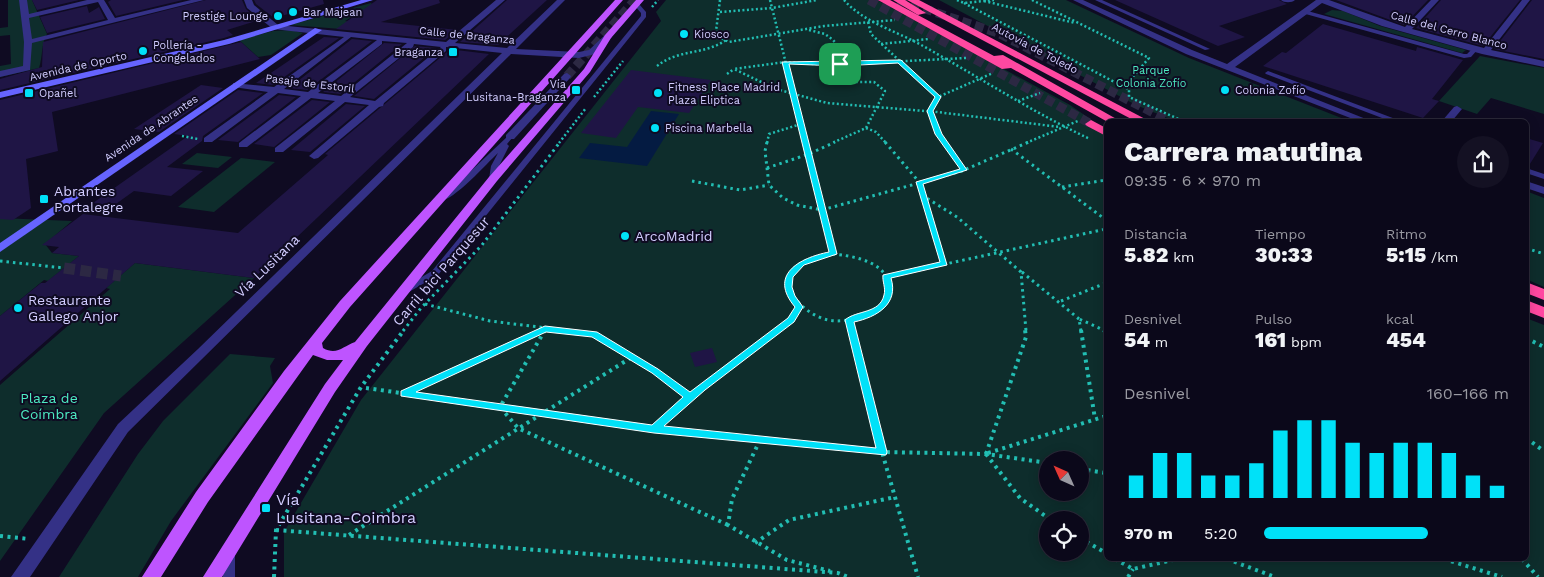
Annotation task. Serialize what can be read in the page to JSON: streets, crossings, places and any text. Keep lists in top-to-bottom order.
{
  "streets": {
    "highway": ["Autovía de Toledo"],
    "street": [
      "Calle del Cerro Blanco",
      "Calle de Braganza",
      "Avenida de Oporto",
      "Pasaje de Estoril",
      "Avenida de Abrantes",
      "Vía Lusitana"
    ],
    "path": ["Carril bici Parquesur"]
  },
  "crossings": [
    ["Calle de Braganza", "Avenida de Oporto"],
    ["Calle de Braganza", "Avenida de Abrantes"],
    ["Calle de Braganza", "Vía Lusitana"],
    ["Avenida de Oporto", "Avenida de Abrantes"],
    ["Pasaje de Estoril", "Avenida de Abrantes"]
  ],
  "parks": ["Parque Colonia Zofío", "Plaza de Coímbra"],
  "places": {
    "other": [
      "Bar Majean",
      "Prestige Lounge",
      "Kiosco",
      "Pollería - Congelados",
      "Colonia Zofío",
      "Fitness Place Madrid Plaza Eliptica",
      "Piscina Marbella",
      "ArcoMadrid",
      "Restaurante Gallego Anjor"
    ],
    "transit": [
      "Braganza",
      "Vía Lusitana-Braganza",
      "Opañel",
      "Abrantes Portalegre",
      "Vía Lusitana-Coimbra"
    ]
  },
  "north": "top left",
  "page": {
    "heading": ["Carrera matutina", "09:35 · 6 × 970 m"],
    "stats": [
      ["Distancia", "5.82 km"],
      ["Tiempo", "30:33"],
      ["Ritmo", "5:15 /km"],
      ["Desnivel", "54 m"],
      ["Pulso", "161 bpm"],
      ["kcal", "454"]
    ],
    "chart": ["Desnivel", "160–166 m"],
    "list": [
      {
        "name": "970 m",
        "note": "5:20"
      }
    ]
  }
}
